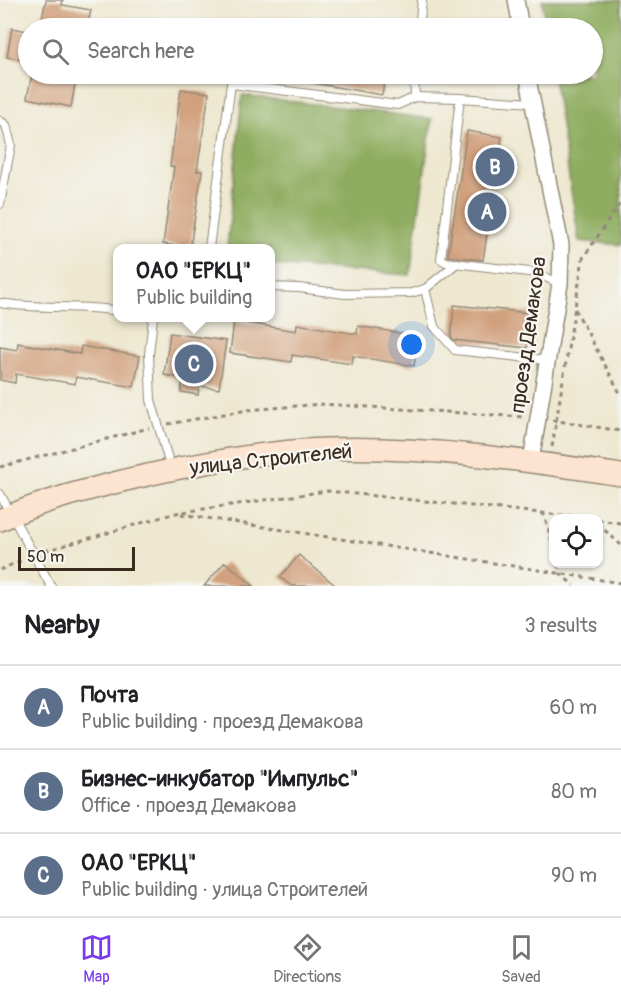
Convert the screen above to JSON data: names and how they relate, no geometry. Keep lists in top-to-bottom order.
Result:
{
  "streets": {
    "street": ["проезд Демакова", "улица Строителей"]
  },
  "crossings": [
    ["проезд Демакова", "улица Строителей"]
  ],
  "scale_bar": "50 m",
  "page": {
    "search": "Search here",
    "pins": ["B", "A", "C"],
    "popup": ["ОАО \"ЕРКЦ\"", "Public building"],
    "scale": "50 m",
    "heading": ["Nearby", "3 results"],
    "list": [
      {
        "mark": "A",
        "name": "Почта",
        "note": "Public building · проезд Демакова",
        "value": "60 m"
      },
      {
        "mark": "B",
        "name": "Бизнес-инкубатор \"Импульс\"",
        "note": "Office · проезд Демакова",
        "value": "80 m"
      },
      {
        "mark": "C",
        "name": "ОАО \"ЕРКЦ\"",
        "note": "Public building · улица Строителей",
        "value": "90 m"
      }
    ],
    "nav": ["Map", "Directions", "Saved"]
  }
}
